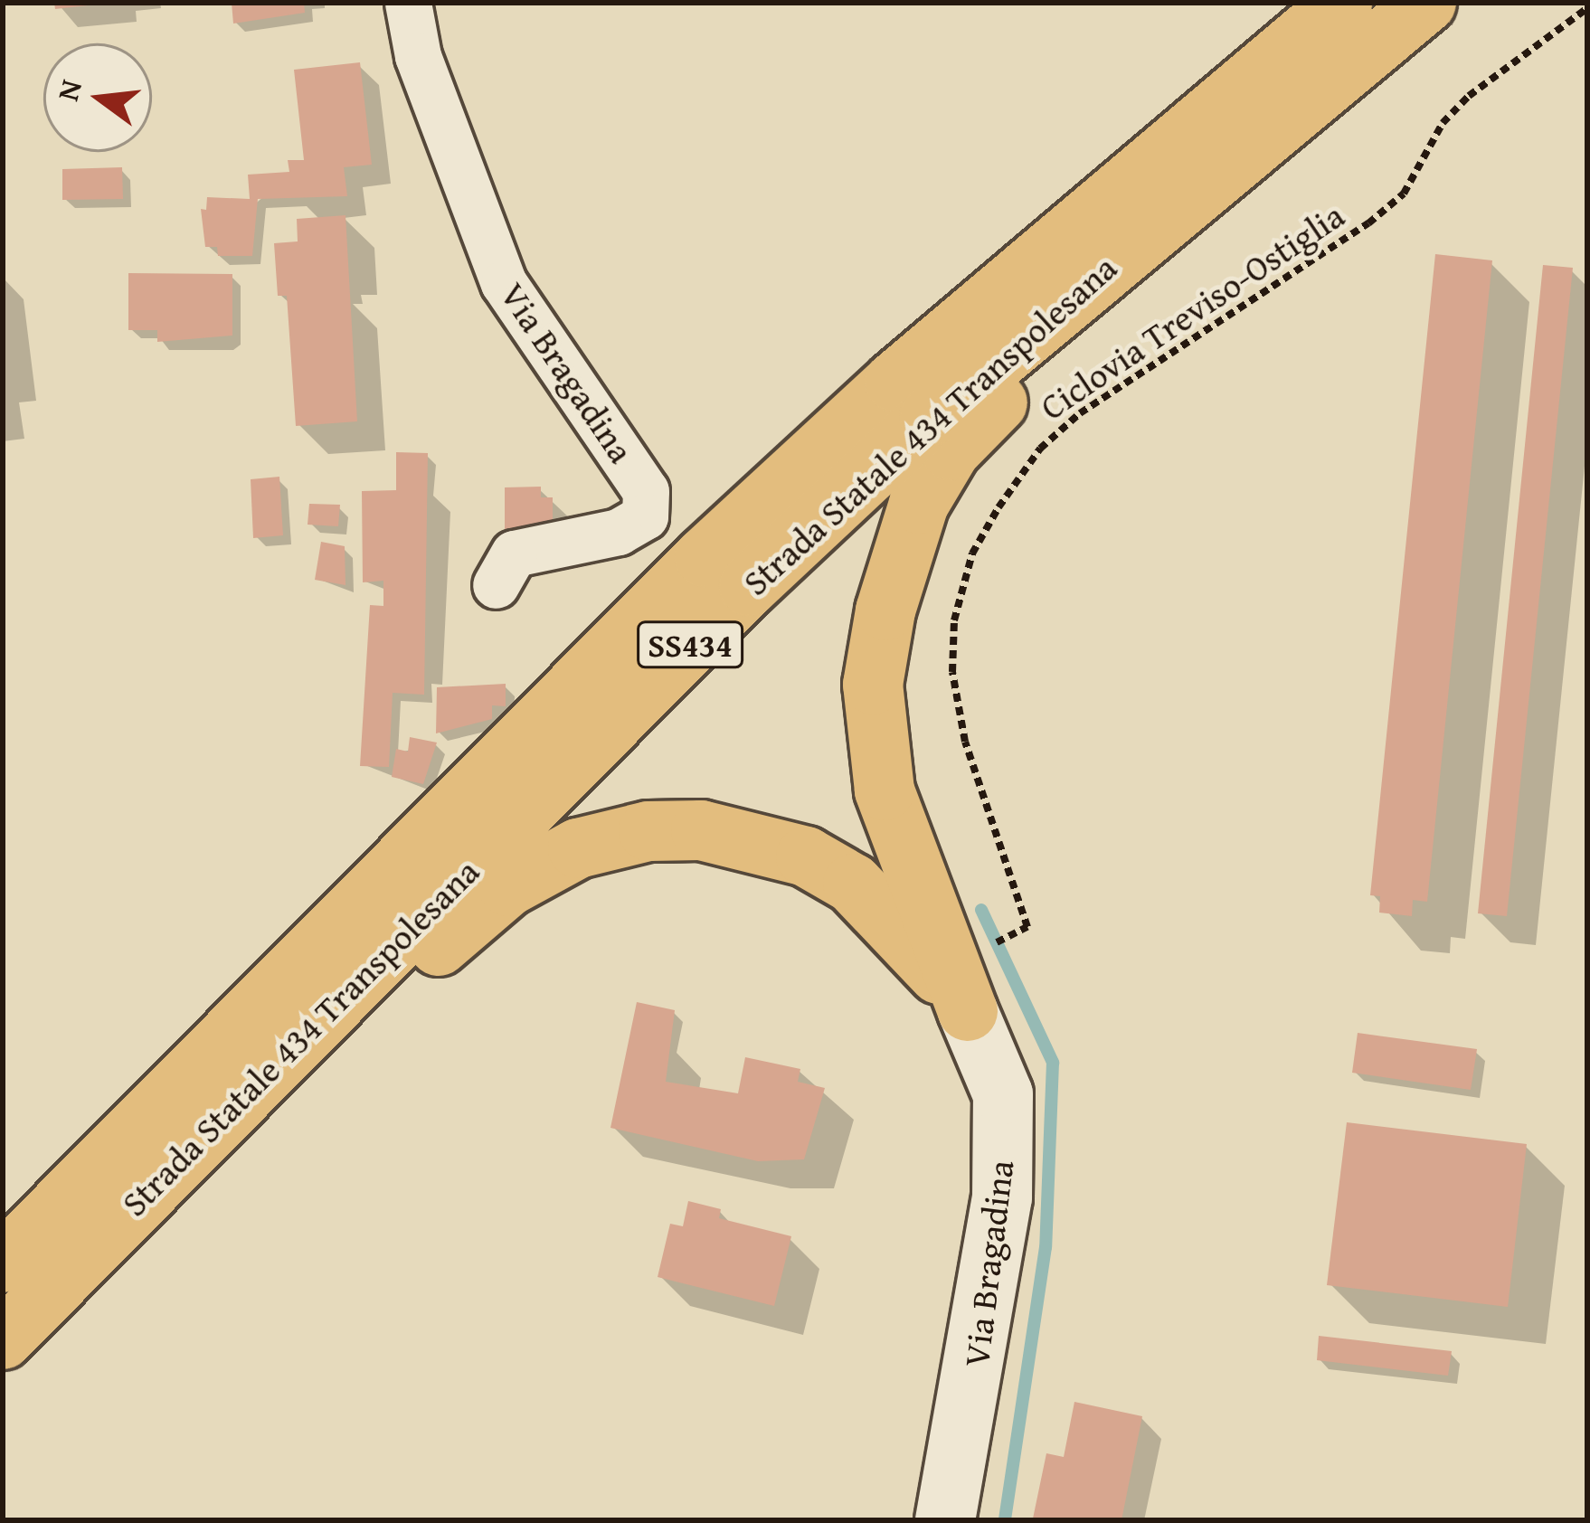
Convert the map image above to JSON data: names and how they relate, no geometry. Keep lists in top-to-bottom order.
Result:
{
  "streets": {
    "highway": ["Strada Statale 434 Transpolesana", "SS434"],
    "main road": ["Via Bragadina"],
    "path": ["Ciclovia Treviso-Ostiglia"]
  },
  "north": "left"
}
